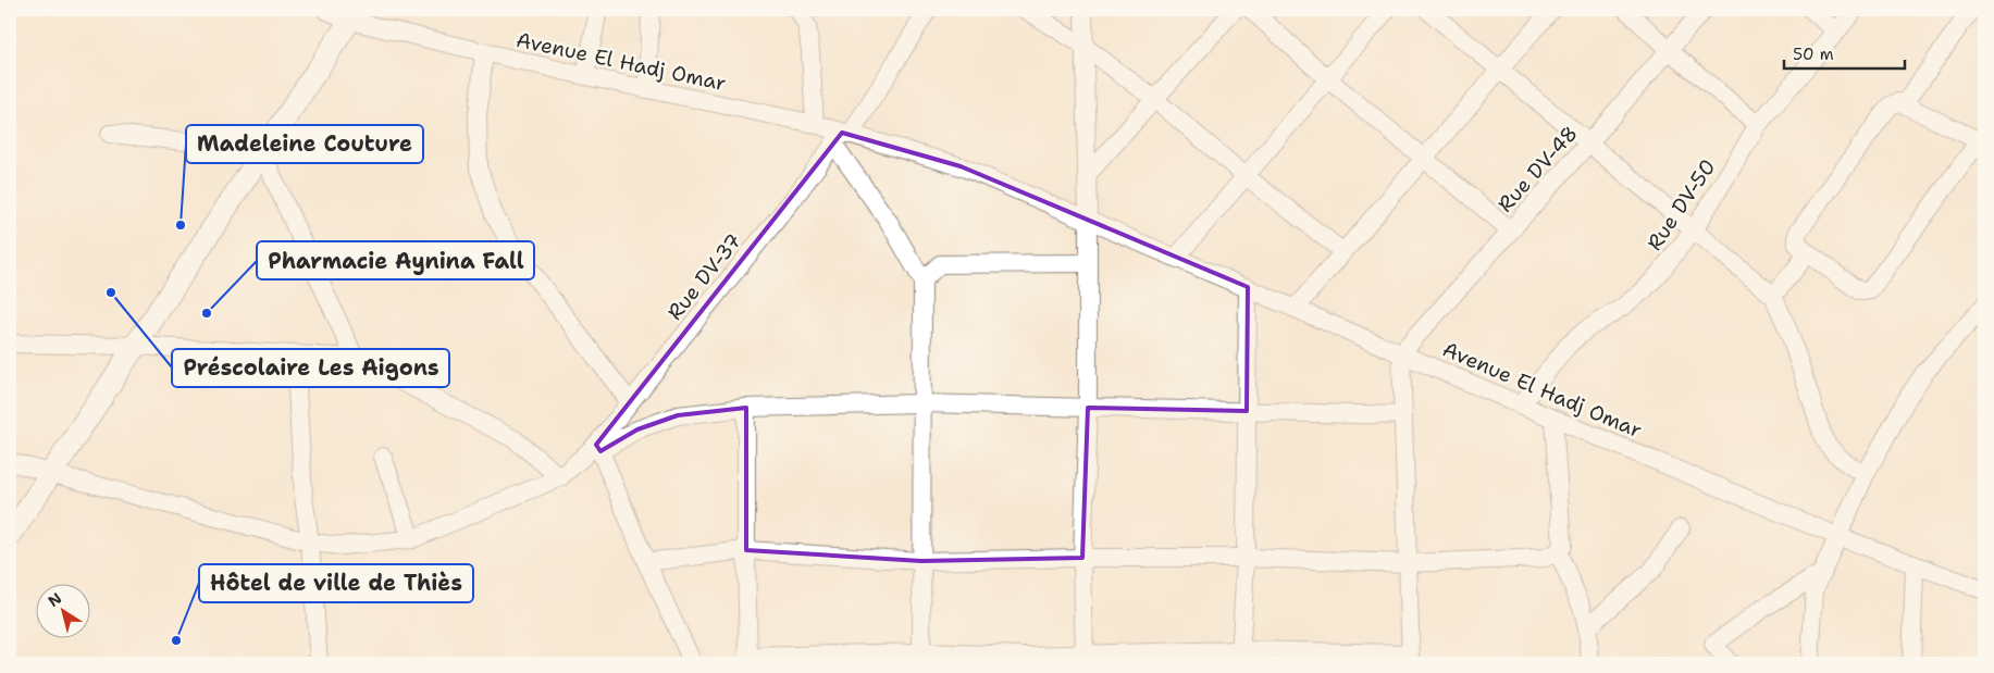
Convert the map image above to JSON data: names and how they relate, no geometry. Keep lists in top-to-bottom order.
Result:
{
  "streets": {
    "street": [
      "Avenue El Hadj Omar",
      "Rue DV-48",
      "Rue DV-50",
      "Rue DV-37"
    ]
  },
  "crossings": [
    ["Avenue El Hadj Omar", "Rue DV-48"],
    ["Avenue El Hadj Omar", "Rue DV-50"],
    ["Avenue El Hadj Omar", "Rue DV-37"]
  ],
  "places": [
    "Madeleine Couture",
    "Préscolaire Les Aigons",
    "Pharmacie Aynina Fall",
    "Hôtel de ville de Thiès"
  ],
  "scale_bar": "50 m",
  "north": "top left"
}
